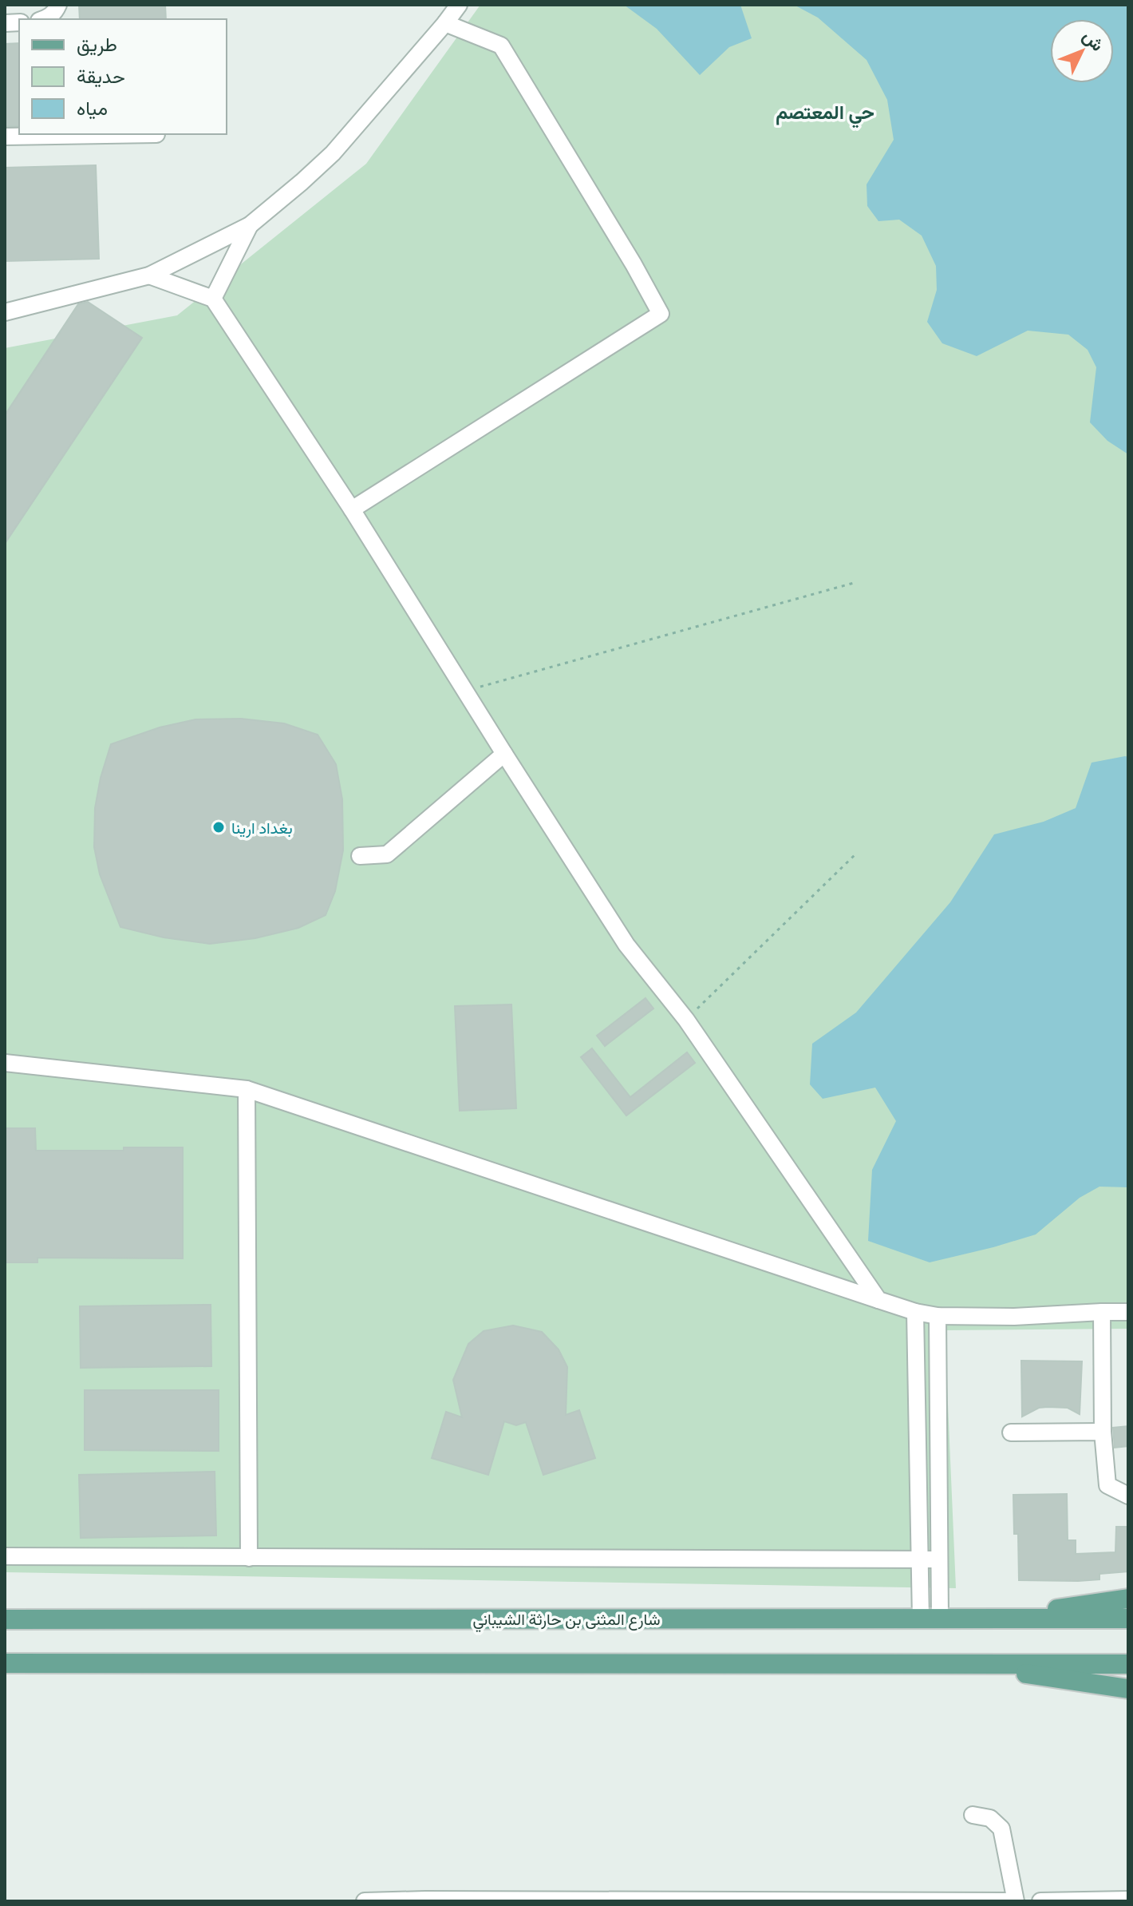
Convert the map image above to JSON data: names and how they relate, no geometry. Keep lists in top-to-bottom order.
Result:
{
  "streets": {
    "main road": ["شارع المثنى بن حارثة الشيباني"]
  },
  "districts": ["حي المعتصم"],
  "places": ["بغداد ارينا"],
  "legend": ["طريق", "حديقة", "مياه"],
  "north": "top right"
}
